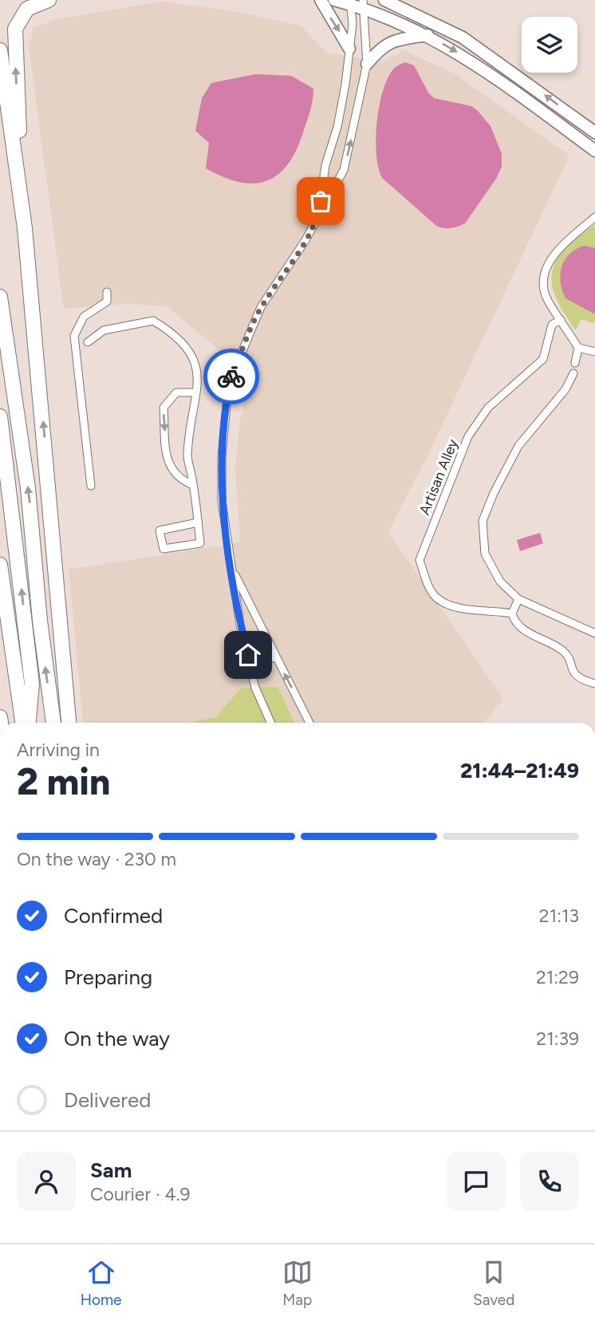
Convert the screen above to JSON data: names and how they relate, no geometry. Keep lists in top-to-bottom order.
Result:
{
  "streets": {
    "street": ["Artisan Alley"]
  },
  "page": {
    "heading": ["2 min", "Arriving in", "21:44–21:49"],
    "panel": ["Sam", "Courier · 4.9"],
    "bar": "On the way · 230 m",
    "list": [
      ["Confirmed", "21:13"],
      ["Preparing", "21:29"],
      ["On the way", "21:39"],
      "Delivered"
    ],
    "tabs": ["Home", "Map", "Saved"]
  }
}
